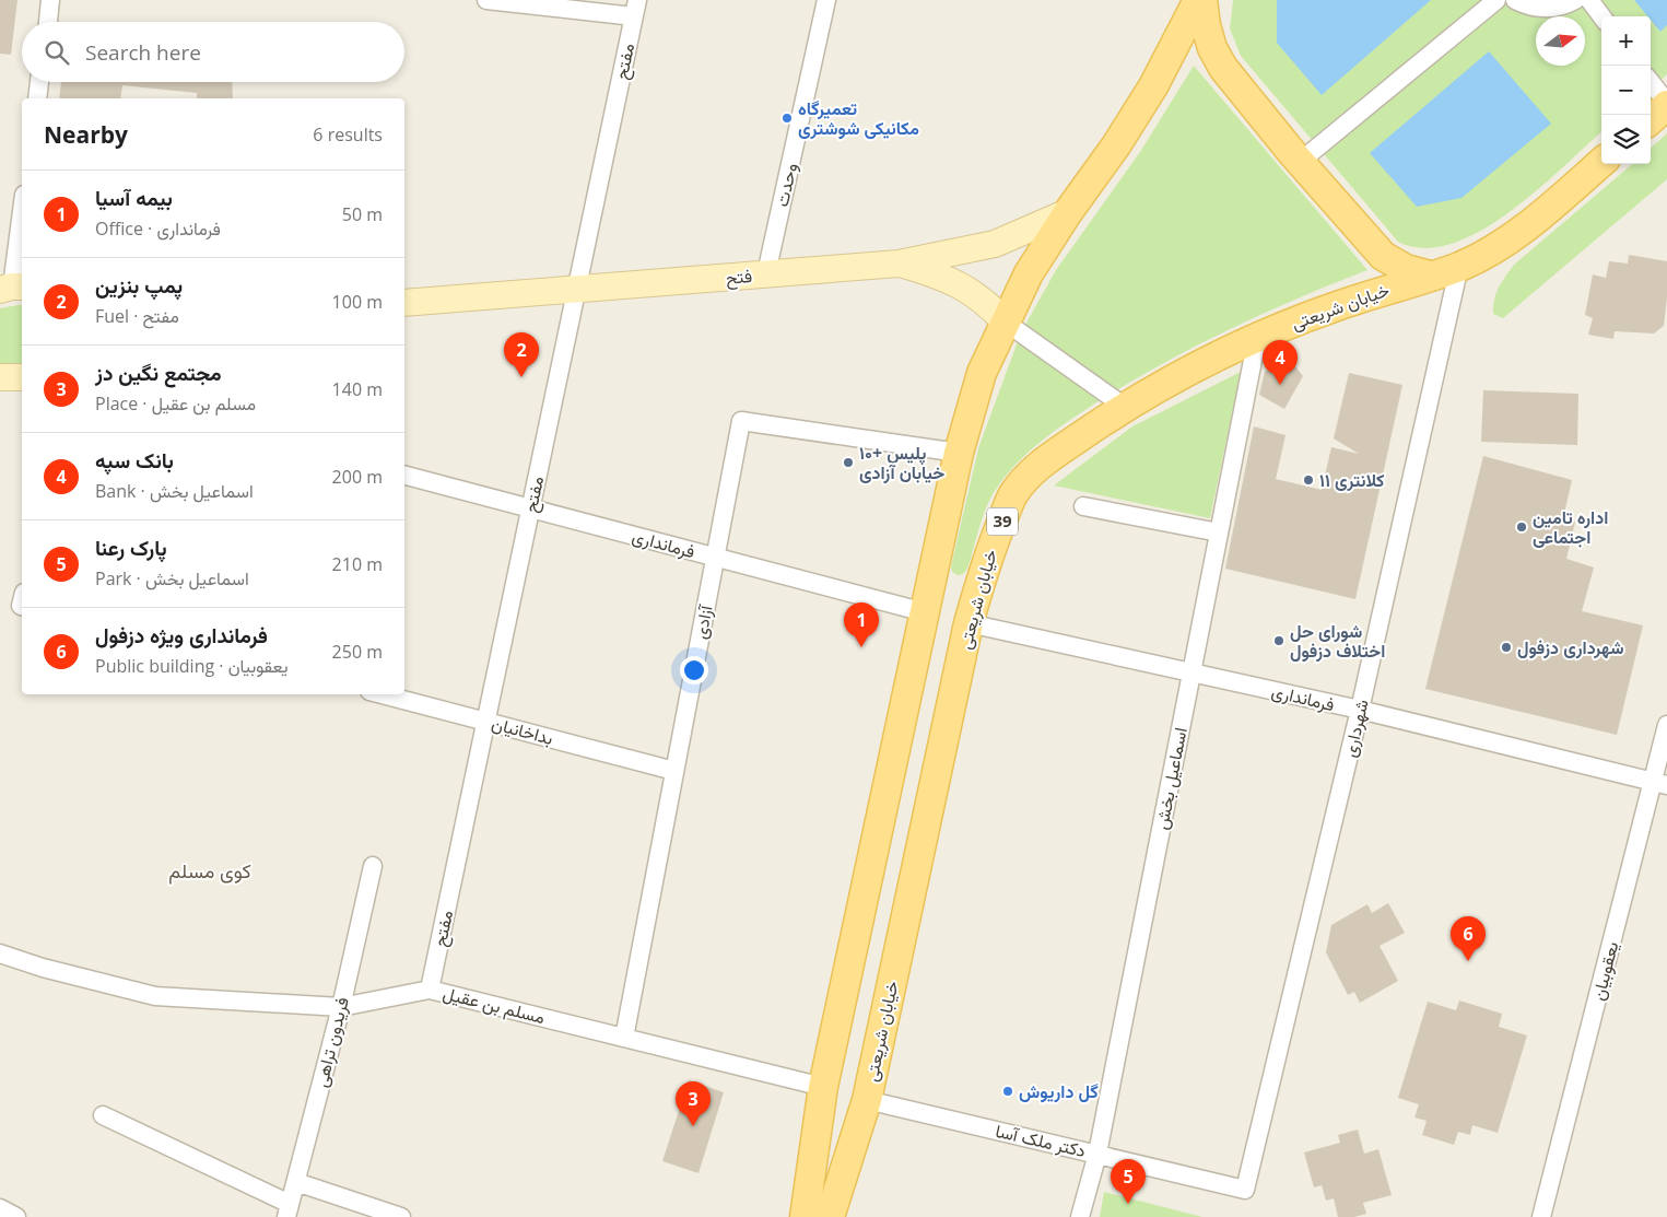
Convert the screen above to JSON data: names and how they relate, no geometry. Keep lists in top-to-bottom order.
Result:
{
  "streets": {
    "main road": ["فتح", "خیابان شریعتی", "39"],
    "street": [
      "مفتح",
      "وحدت",
      "فرمانداری",
      "آزادی",
      "شهرداری",
      "بداخانیان",
      "اسماعیل بخش",
      "یعقوبیان",
      "مسلم بن عقیل",
      "فریدون تراهی",
      "دکتر ملک آسا"
    ]
  },
  "crossings": [
    ["مفتح", "فتح"],
    ["مفتح", "فرمانداری"],
    ["مفتح", "بداخانیان"],
    ["مفتح", "مسلم بن عقیل"],
    ["وحدت", "فتح"],
    ["خیابان شریعتی", "فرمانداری"],
    ["خیابان شریعتی", "شهرداری"],
    ["خیابان شریعتی", "اسماعیل بخش"],
    ["خیابان شریعتی", "دکتر ملک آسا"],
    ["فرمانداری", "آزادی"],
    ["فرمانداری", "شهرداری"],
    ["فرمانداری", "اسماعیل بخش"],
    ["فرمانداری", "یعقوبیان"],
    ["آزادی", "بداخانیان"],
    ["آزادی", "مسلم بن عقیل"],
    ["شهرداری", "دکتر ملک آسا"],
    ["اسماعیل بخش", "دکتر ملک آسا"],
    ["مسلم بن عقیل", "فریدون تراهی"]
  ],
  "districts": ["کوی مسلم"],
  "places": [
    "تعمیرگاه مکانیکی شوشتری",
    "پلیس +۱۰ خیابان آزادی",
    "کلانتری ۱۱",
    "اداره تامین اجتماعی",
    "شورای حل اختلاف دزفول",
    "شهرداری دزفول",
    "گل داریوش"
  ],
  "north": "right",
  "page": {
    "map_buttons": ["+", "−"],
    "search": "Search here",
    "heading": ["Nearby", "6 results"],
    "list": [
      {
        "mark": "1",
        "name": "بیمه آسیا",
        "note": "Office · فرمانداری",
        "value": "50 m"
      },
      {
        "mark": "2",
        "name": "پمپ بنزین",
        "note": "Fuel · مفتح",
        "value": "100 m"
      },
      {
        "mark": "3",
        "name": "مجتمع نگین دز",
        "note": "Place · مسلم بن عقیل",
        "value": "140 m"
      },
      {
        "mark": "4",
        "name": "بانک سپه",
        "note": "Bank · اسماعیل بخش",
        "value": "200 m"
      },
      {
        "mark": "5",
        "name": "پارک رعنا",
        "note": "Park · اسماعیل بخش",
        "value": "210 m"
      },
      {
        "mark": "6",
        "name": "فرمانداری ویژه دزفول",
        "note": "Public building · یعقوبیان",
        "value": "250 m"
      }
    ],
    "pins": [
      "2",
      "4",
      "1",
      "6",
      "3",
      "5"
    ]
  }
}
